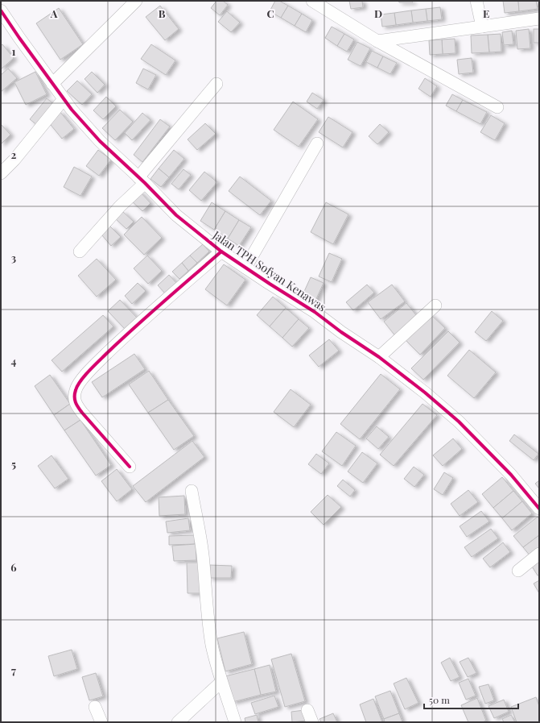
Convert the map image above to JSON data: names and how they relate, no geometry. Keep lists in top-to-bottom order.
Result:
{
  "streets": {
    "street": ["Jalan TPH Sofyan Kenawas"]
  },
  "scale_bar": "50 m",
  "grid": {
    "columns": [
      "A",
      "B",
      "C",
      "D",
      "E"
    ],
    "rows": [
      "1",
      "2",
      "3",
      "4",
      "5",
      "6",
      "7"
    ]
  }
}
